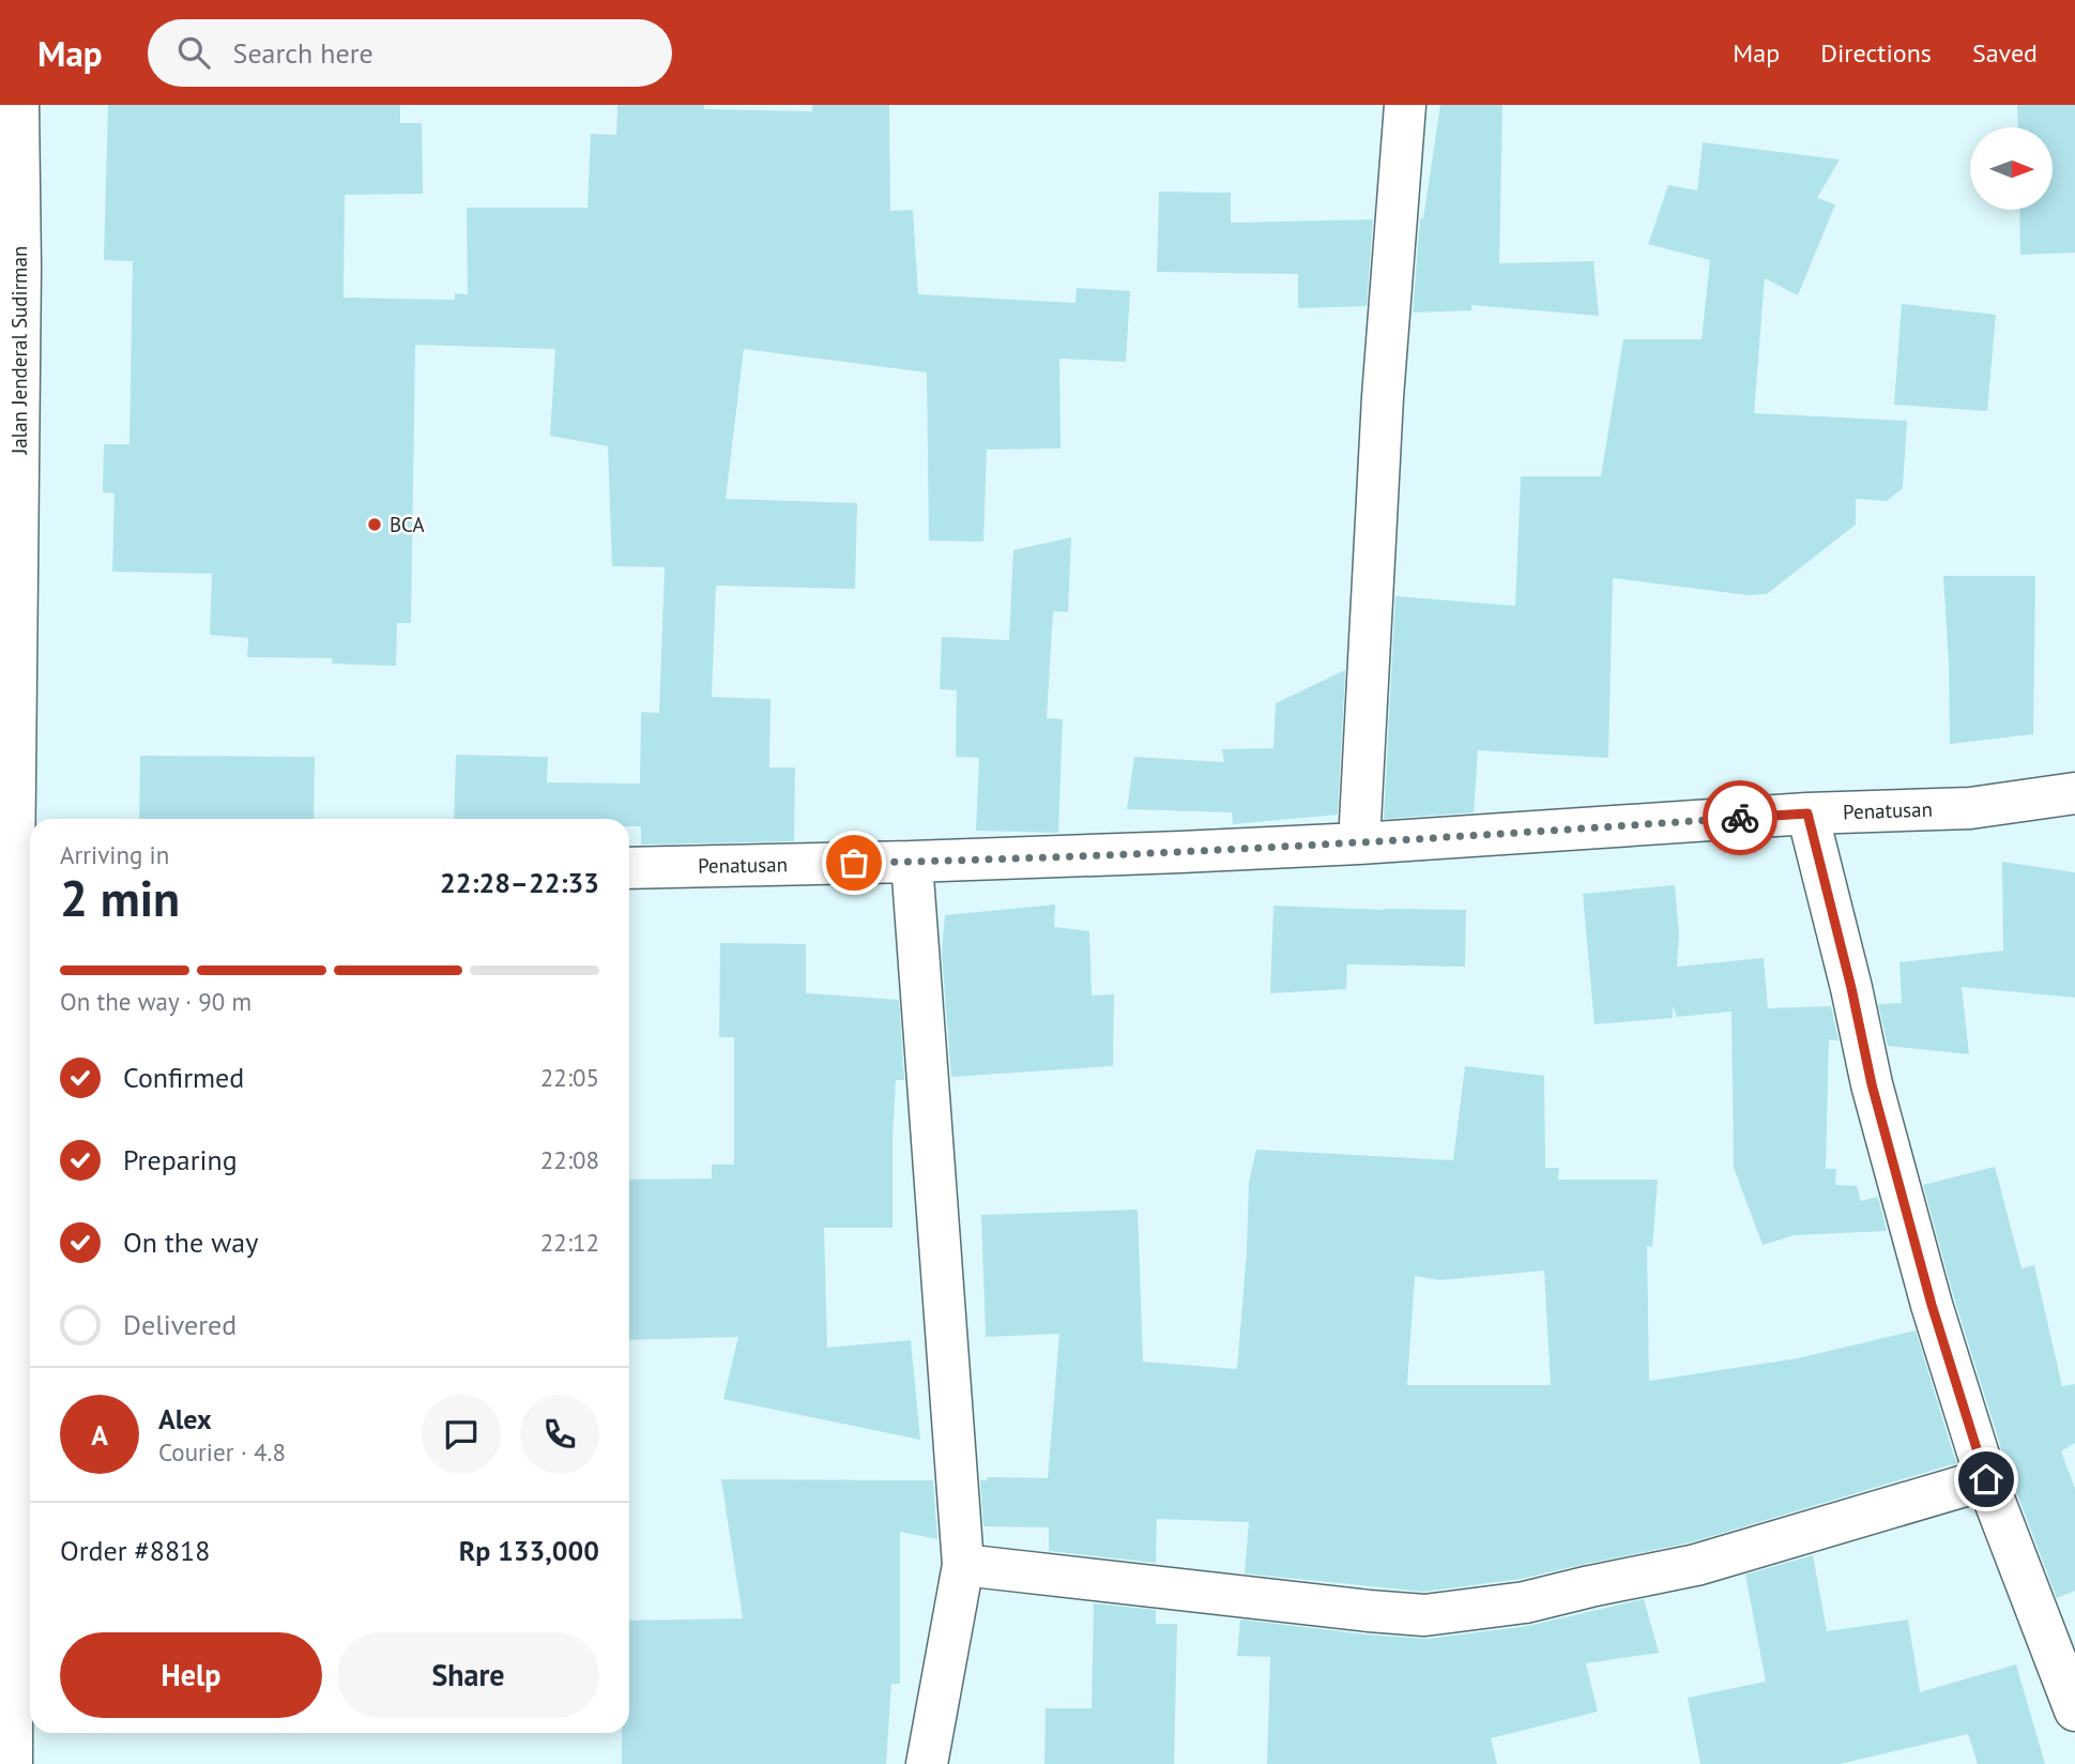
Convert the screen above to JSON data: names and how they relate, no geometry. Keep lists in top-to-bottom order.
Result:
{
  "streets": {
    "street": ["Jalan Jenderal Sudirman", "Penatusan"]
  },
  "places": ["BCA"],
  "north": "right",
  "page": {
    "header": "Map",
    "search": "Search here",
    "nav": ["Map", "Directions", "Saved"],
    "heading": ["2 min", "Arriving in", "22:28–22:33"],
    "panel": [
      "Alex",
      "Courier · 4.8",
      "Order #8818",
      "Rp 133,000"
    ],
    "bar": "On the way · 90 m",
    "list": [
      ["Confirmed", "22:05"],
      ["Preparing", "22:08"],
      ["On the way", "22:12"],
      "Delivered"
    ],
    "round": "A",
    "buttons": ["Help", "Share"]
  }
}
